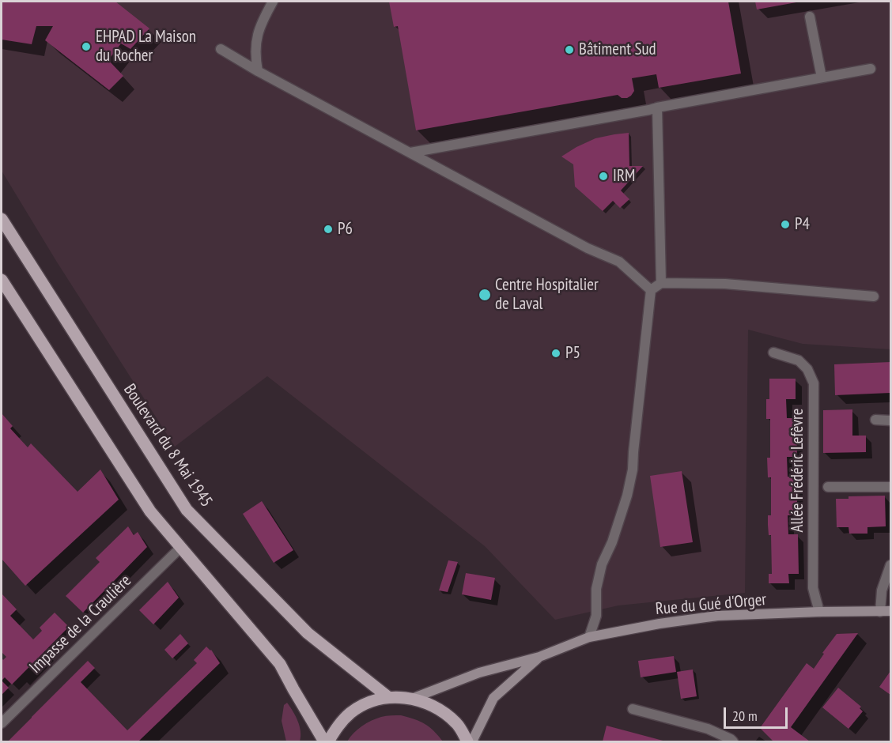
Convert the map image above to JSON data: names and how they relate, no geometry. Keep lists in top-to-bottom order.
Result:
{
  "streets": {
    "main road": ["Boulevard du 8 Mai 1945", "Rue du Gué d'Orger"],
    "street": ["Allée Frédéric Lefèvre", "Impasse de la Craulière"]
  },
  "crossings": [
    ["Allée Frédéric Lefèvre", "Rue du Gué d'Orger"]
  ],
  "places": [
    "EHPAD La Maison du Rocher",
    "Bâtiment Sud",
    "IRM",
    "P4",
    "P6",
    "Centre Hospitalier de Laval",
    "P5"
  ],
  "scale_bar": "20 m"
}
